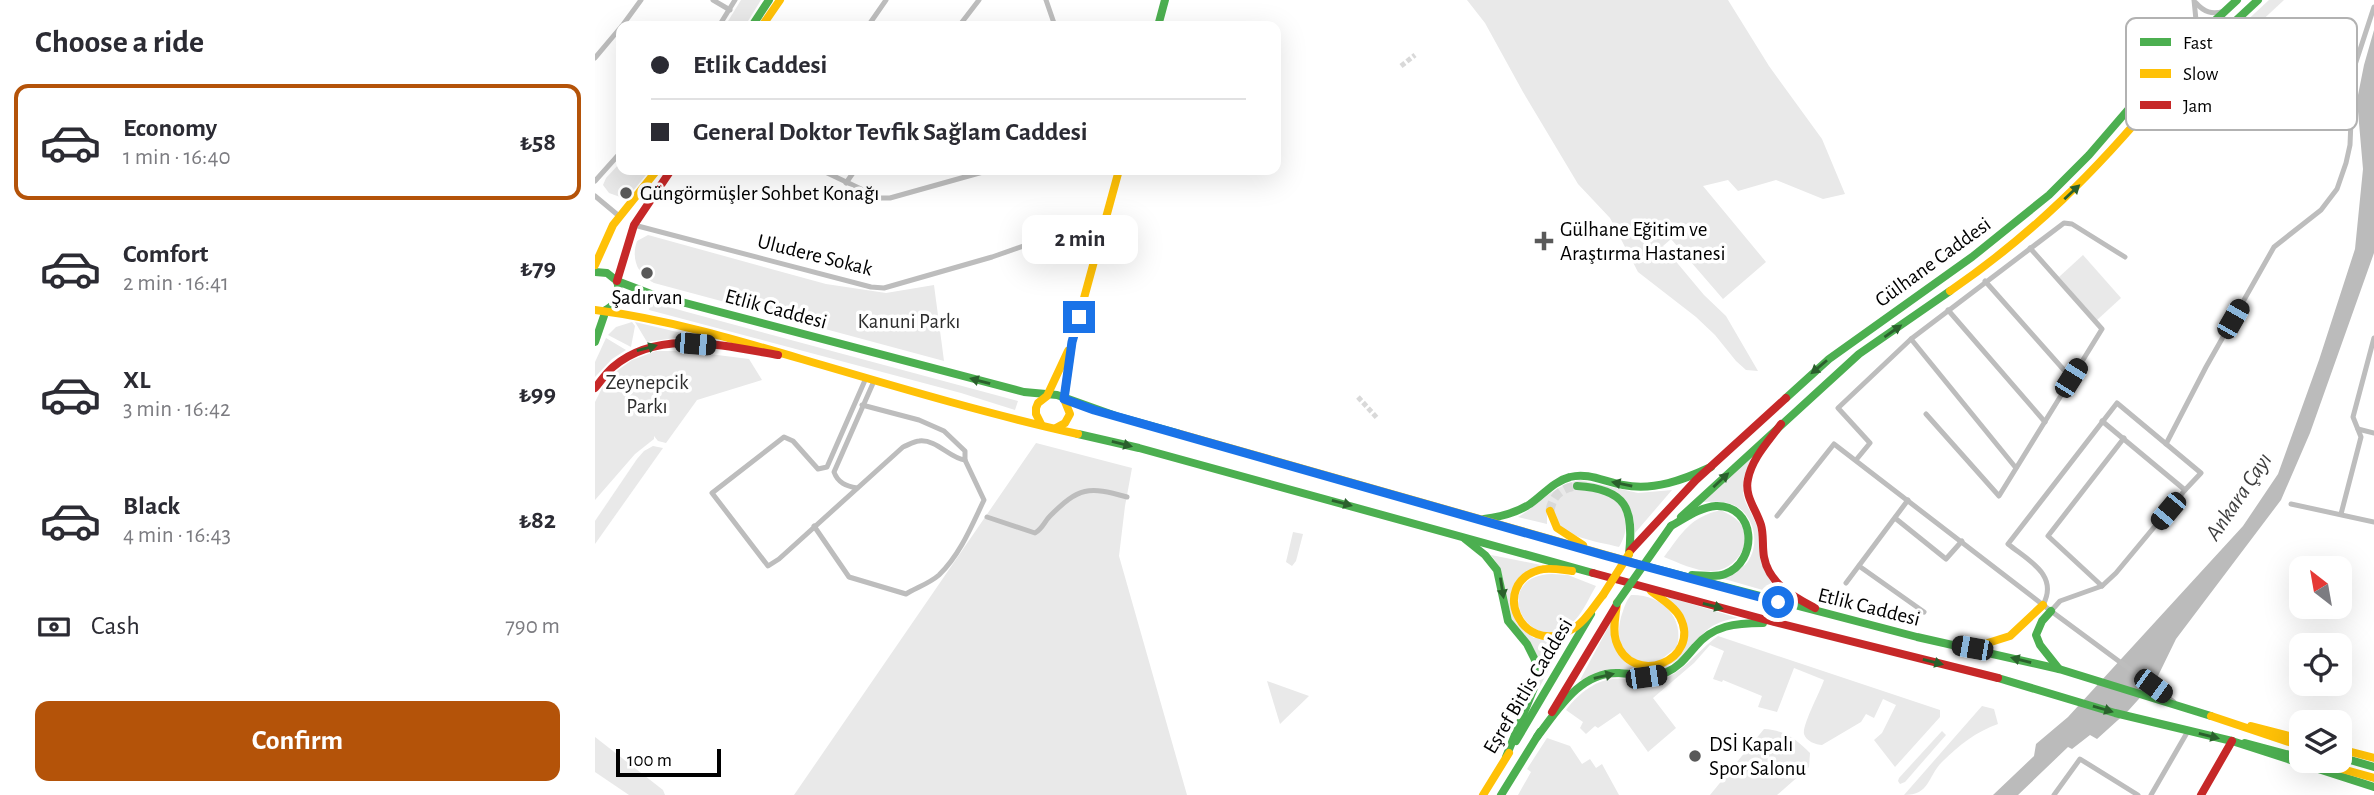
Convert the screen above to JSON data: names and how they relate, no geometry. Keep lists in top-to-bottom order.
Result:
{
  "streets": {
    "main road": ["Gülhane Caddesi", "Etlik Caddesi", "Eşref Bitlis Caddesi"],
    "street": ["Uludere Sokak"]
  },
  "crossings": [
    ["Gülhane Caddesi", "Eşref Bitlis Caddesi"]
  ],
  "water": ["Ankara Çayı"],
  "parks": ["Kanuni Parkı", "Zeynepcik Parkı"],
  "places": {
    "other": ["Güngörmüşler Sohbet Konağı", "Şadırvan", "DSİ Kapalı Spor Salonu"],
    "health": ["Gülhane Eğitim ve Araştırma Hastanesi"]
  },
  "legend": ["Fast", "Slow", "Jam"],
  "scale_bar": "100 m",
  "north": "top left",
  "page": {
    "heading": "Choose a ride",
    "banner": ["Etlik Caddesi", "General Doktor Tevfik Sağlam Caddesi"],
    "list": [
      {
        "name": "Economy",
        "note": "1 min · 16:40",
        "value": "₺58"
      },
      {
        "name": "Comfort",
        "note": "2 min · 16:41",
        "value": "₺79"
      },
      {
        "name": "XL",
        "note": "3 min · 16:42",
        "value": "₺99"
      },
      {
        "name": "Black",
        "note": "4 min · 16:43",
        "value": "₺82"
      }
    ],
    "bubble": "2 min",
    "pay": ["Cash", "790 m"],
    "buttons": "Confirm",
    "scale": "100 m"
  }
}
